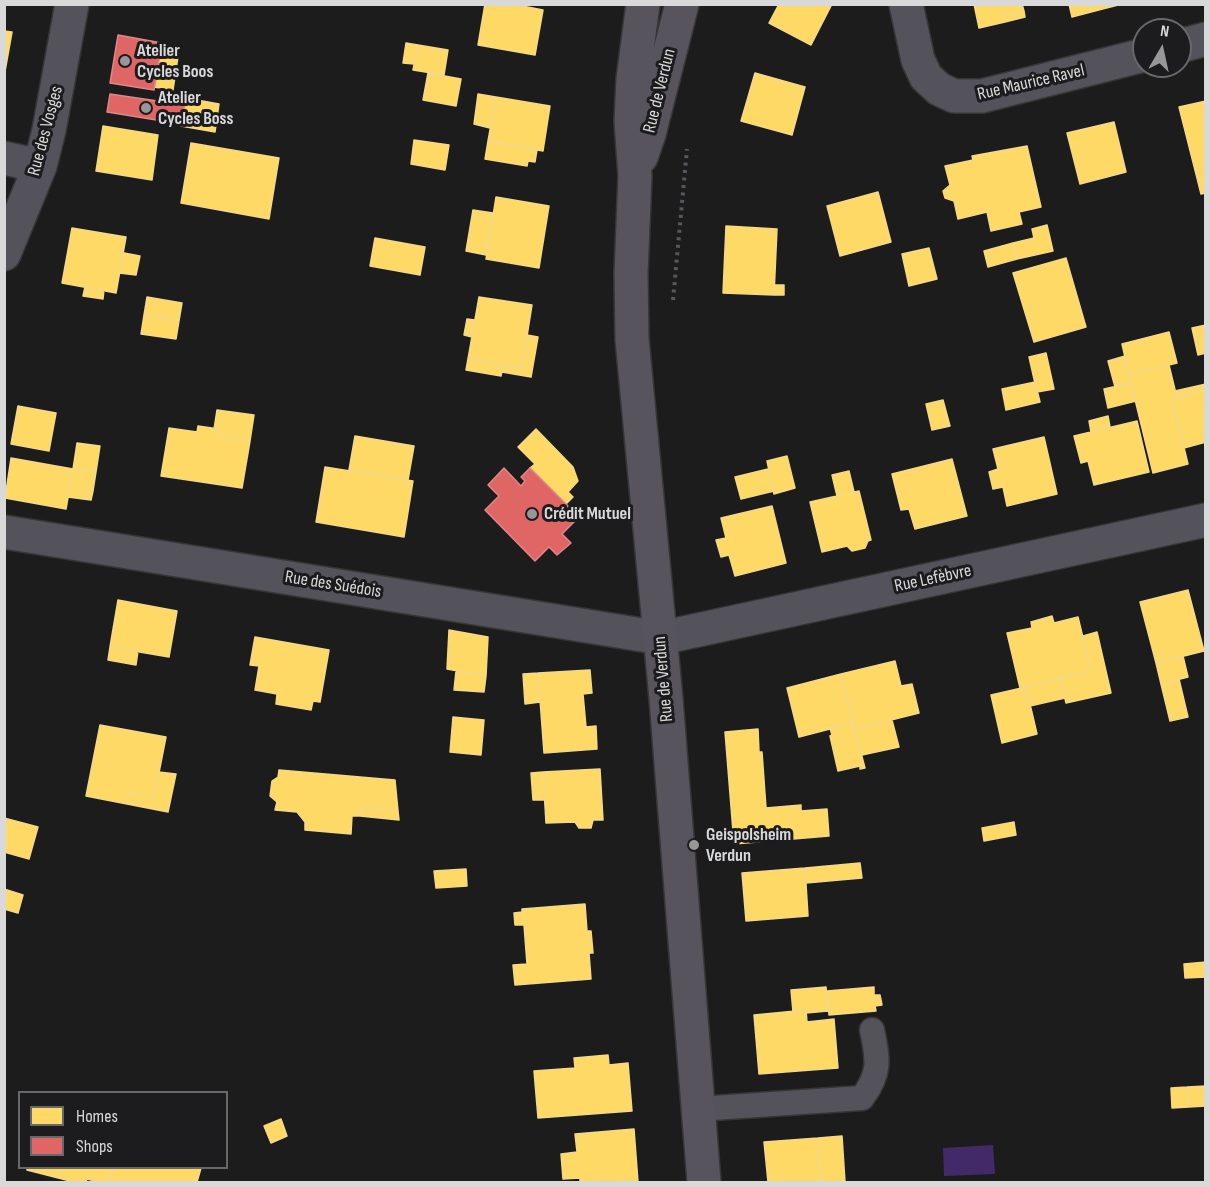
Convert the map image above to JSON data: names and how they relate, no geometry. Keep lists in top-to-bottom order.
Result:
{
  "streets": {
    "main road": ["Rue de Verdun"],
    "street": [
      "Rue Maurice Ravel",
      "Rue des Vosges",
      "Rue Lefèbvre",
      "Rue des Suédois"
    ]
  },
  "crossings": [
    ["Rue de Verdun", "Rue Lefèbvre"],
    ["Rue de Verdun", "Rue des Suédois"],
    ["Rue Lefèbvre", "Rue des Suédois"]
  ],
  "places": [
    "Atelier Cycles Boos",
    "Atelier Cycles Boss",
    "Crédit Mutuel",
    "Geispolsheim Verdun"
  ],
  "legend": ["Homes", "Shops"],
  "north": "top"
}
